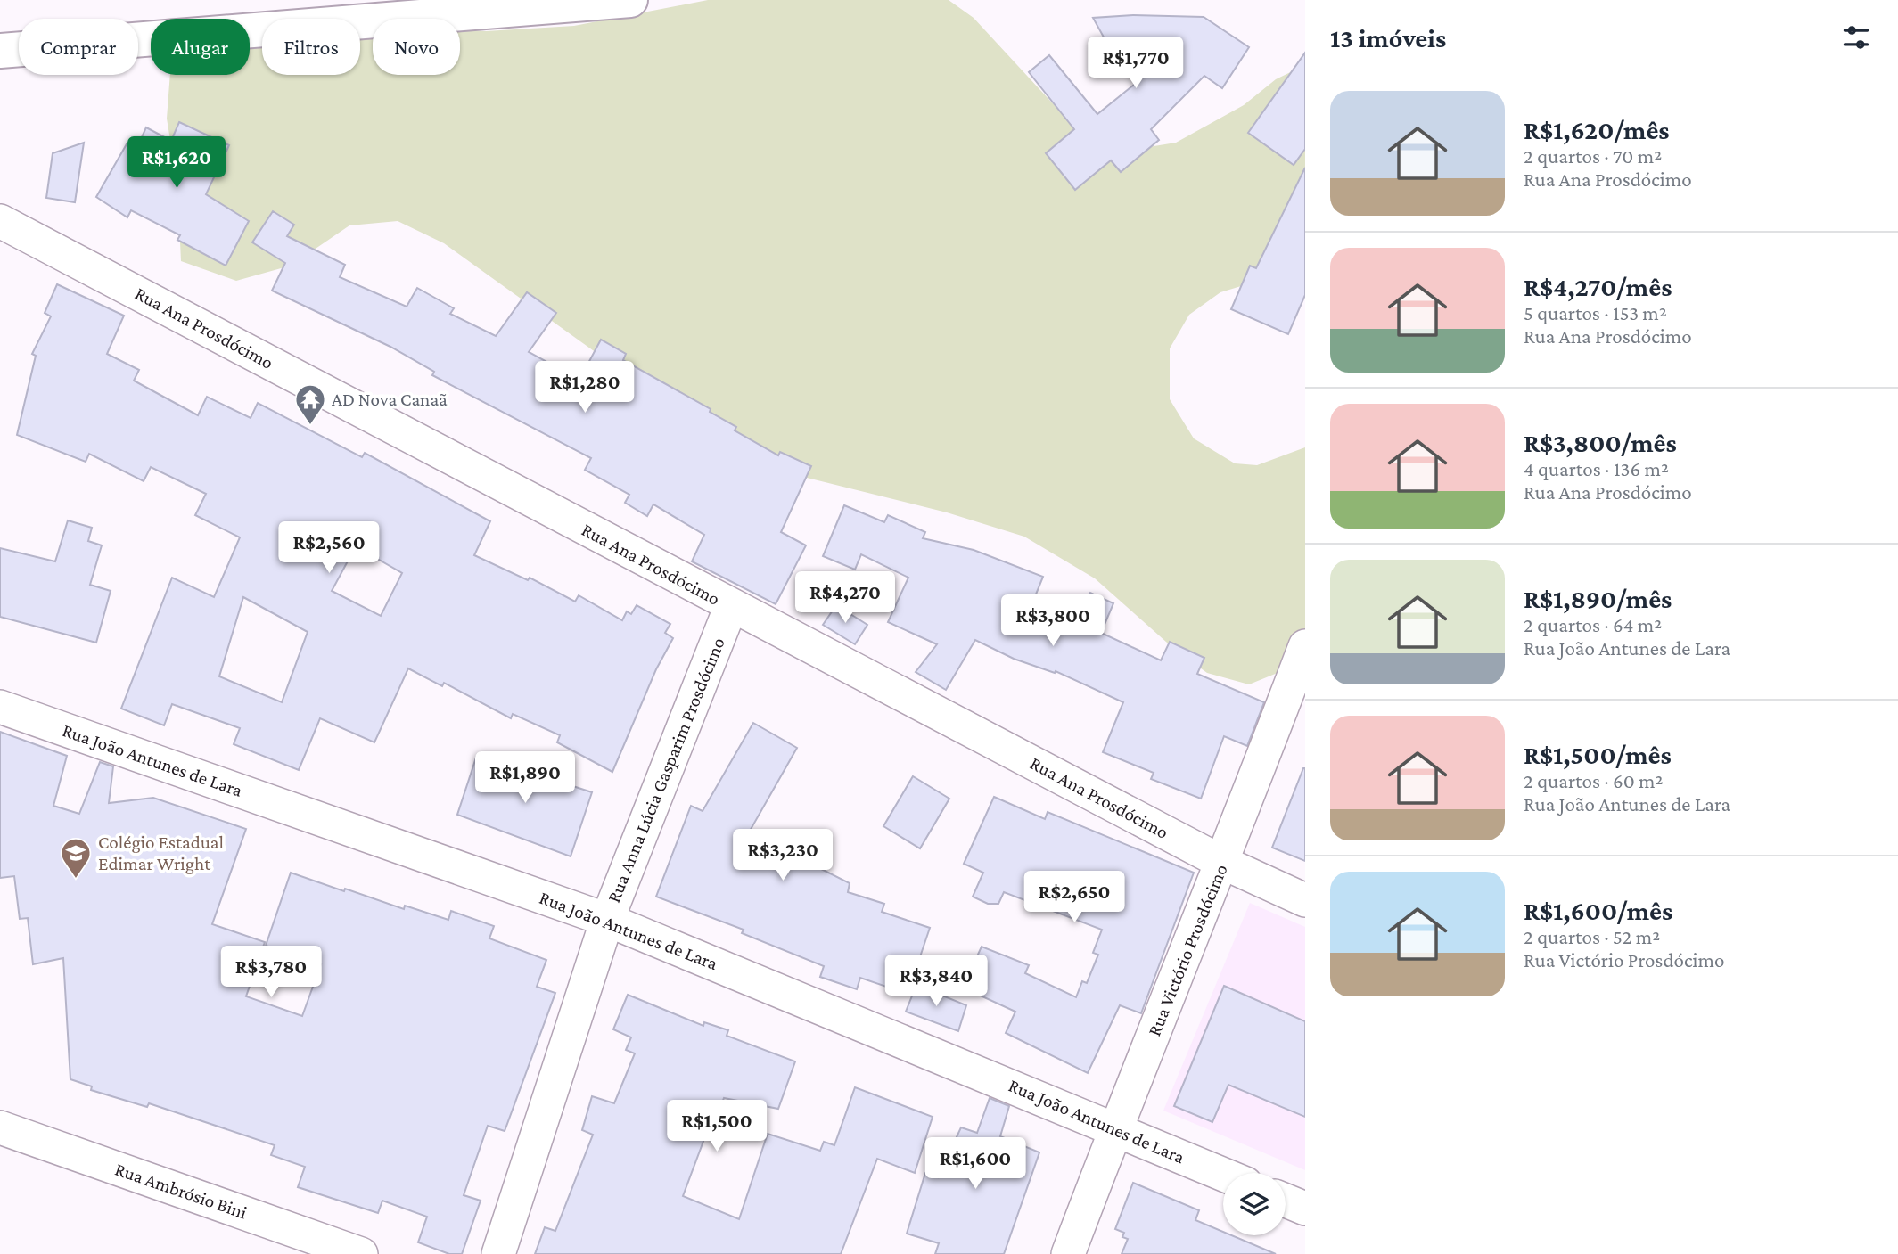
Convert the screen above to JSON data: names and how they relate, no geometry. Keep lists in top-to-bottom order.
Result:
{
  "streets": {
    "street": [
      "Rua Ana Prosdócimo",
      "Rua João Antunes de Lara",
      "Rua Anna Lúcia Gasparim Prosdócimo",
      "Rua Victório Prosdócimo",
      "Rua Ambrósio Bini"
    ]
  },
  "crossings": [
    ["Rua Ana Prosdócimo", "Rua Anna Lúcia Gasparim Prosdócimo"],
    ["Rua Ana Prosdócimo", "Rua Victório Prosdócimo"],
    ["Rua João Antunes de Lara", "Rua Anna Lúcia Gasparim Prosdócimo"],
    ["Rua João Antunes de Lara", "Rua Victório Prosdócimo"]
  ],
  "places": {
    "temple": ["AD Nova Canaã"],
    "school or university": ["Colégio Estadual Edimar Wright"]
  },
  "page": {
    "heading": "13 imóveis",
    "chip": [
      "Comprar",
      "Alugar",
      "Filtros",
      "Novo"
    ],
    "price": [
      "R$1,770",
      "R$1,620",
      "R$1,280",
      "R$2,560",
      "R$4,270",
      "R$3,800",
      "R$1,890",
      "R$3,230",
      "R$2,650",
      "R$3,780",
      "R$3,840",
      "R$1,500",
      "R$1,600"
    ],
    "list": [
      {
        "name": "R$1,620/mês",
        "note": "2 quartos · 70 m² · Rua Ana Prosdócimo"
      },
      {
        "name": "R$4,270/mês",
        "note": "5 quartos · 153 m² · Rua Ana Prosdócimo"
      },
      {
        "name": "R$3,800/mês",
        "note": "4 quartos · 136 m² · Rua Ana Prosdócimo"
      },
      {
        "name": "R$1,890/mês",
        "note": "2 quartos · 64 m² · Rua João Antunes de Lara"
      },
      {
        "name": "R$1,500/mês",
        "note": "2 quartos · 60 m² · Rua João Antunes de Lara"
      },
      {
        "name": "R$1,600/mês",
        "note": "2 quartos · 52 m² · Rua Victório Prosdócimo"
      }
    ]
  }
}
